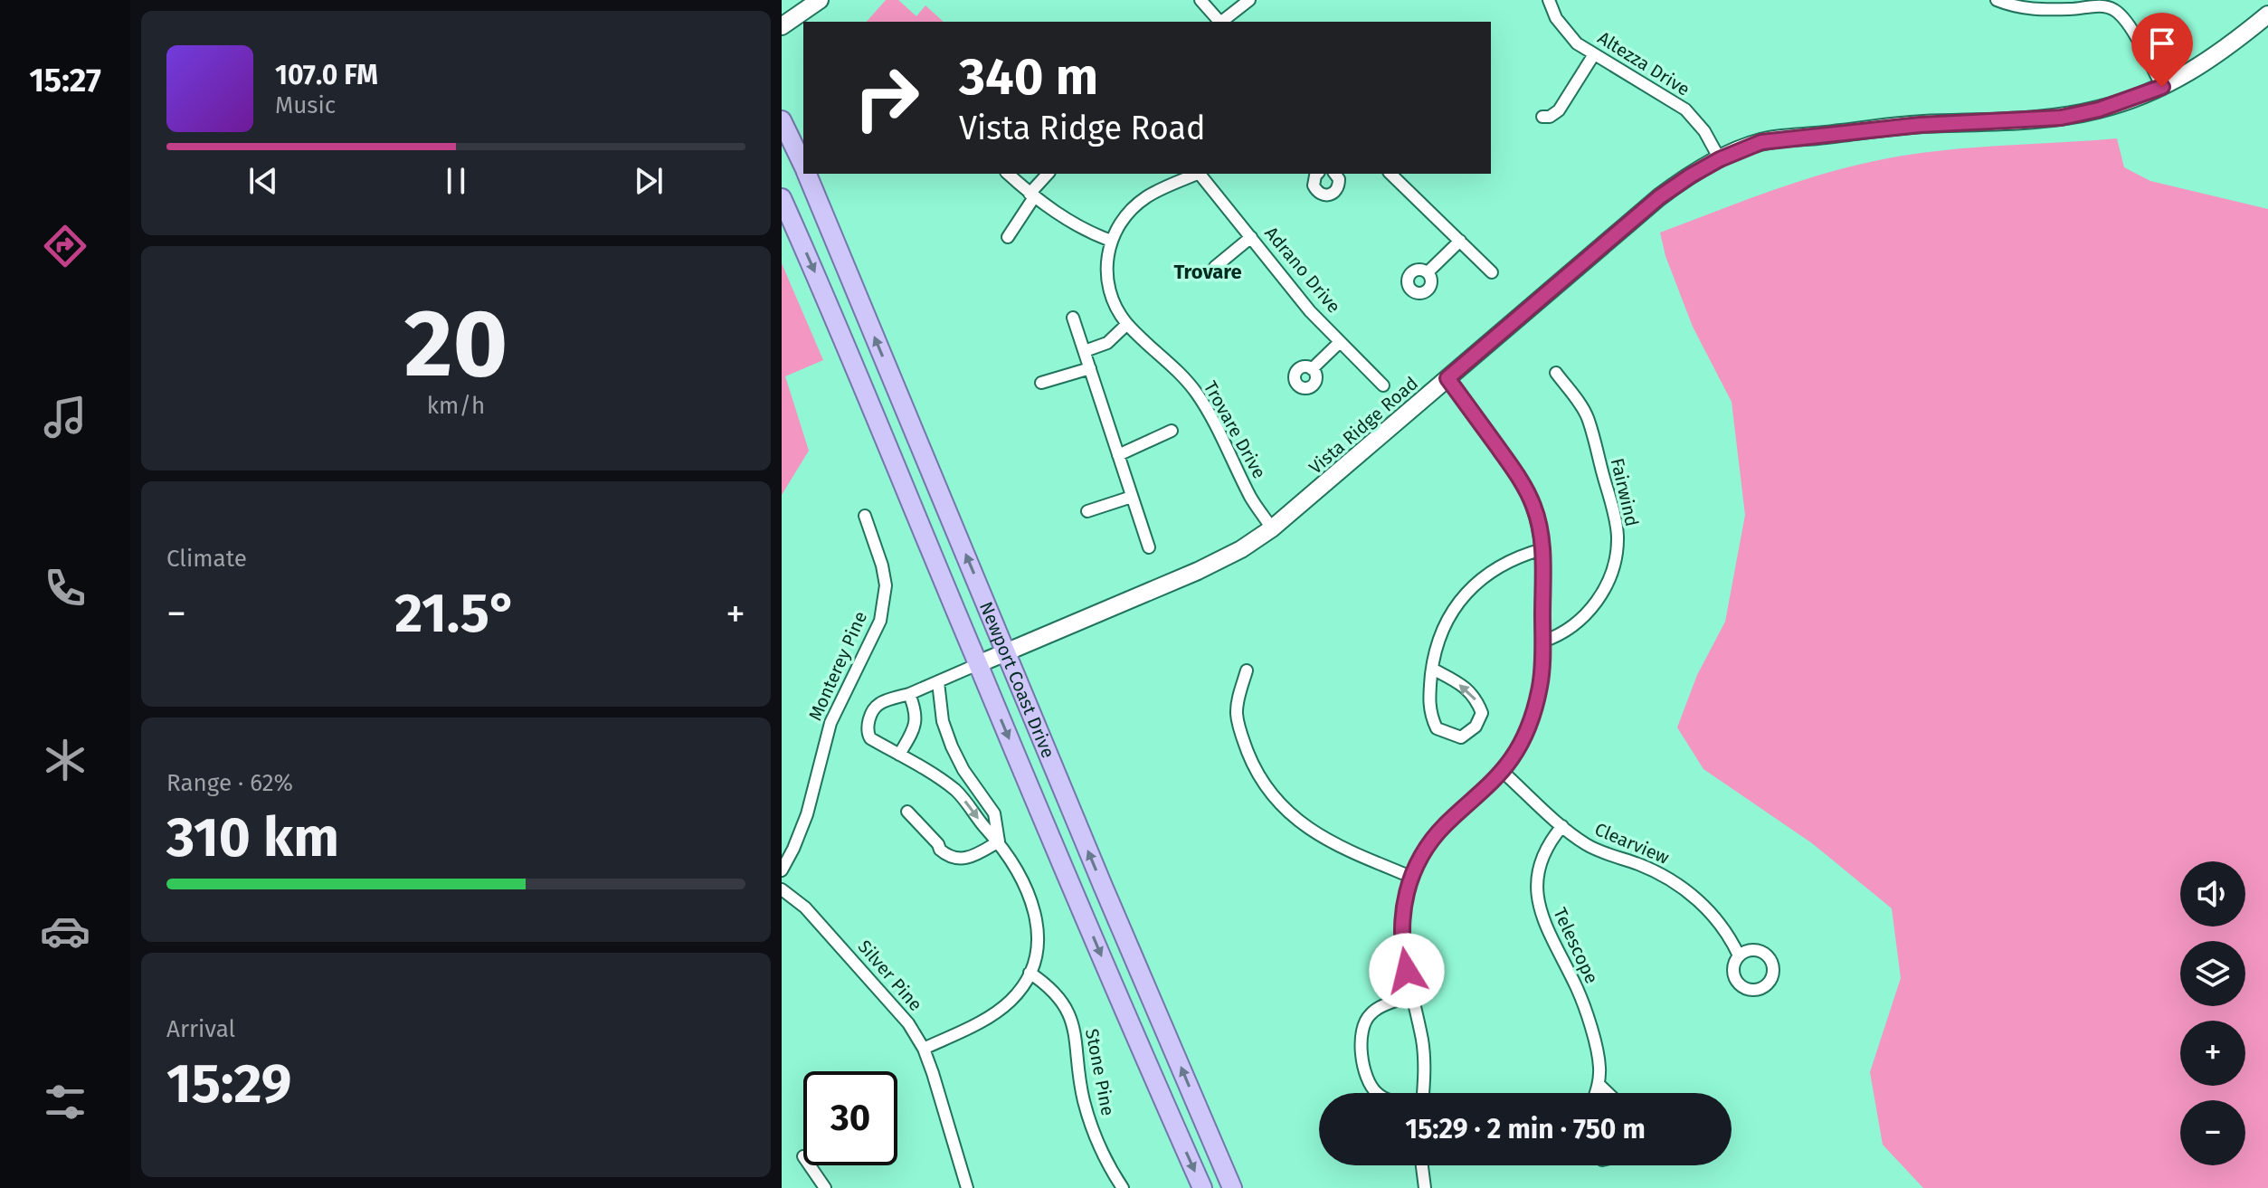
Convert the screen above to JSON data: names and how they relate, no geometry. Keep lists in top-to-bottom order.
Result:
{
  "streets": {
    "main road": ["Newport Coast Drive"],
    "street": [
      "Altezza Drive",
      "Adrano Drive",
      "Vista Ridge Road",
      "Trovare Drive",
      "Fairwind",
      "Monterey Pine",
      "Clearview",
      "Telescope",
      "Silver Pine",
      "Stone Pine"
    ]
  },
  "crossings": [
    ["Altezza Drive", "Vista Ridge Road"],
    ["Vista Ridge Road", "Trovare Drive"],
    ["Vista Ridge Road", "Newport Coast Drive"],
    ["Clearview", "Telescope"]
  ],
  "districts": ["Trovare"],
  "page": {
    "tabs": "15:27",
    "turn": ["340 m", "Vista Ridge Road"],
    "song": ["107.0 FM", "Music"],
    "tile": [
      ["20", "km/h"],
      "Climate",
      ["Range · 62%", "310 km"],
      ["Arrival", "15:29"]
    ],
    "heat": ["−", "21.5°", "+"],
    "map_buttons": ["+", "−"],
    "limit": "30",
    "trip": "15:29 · 2 min · 750 m"
  }
}
